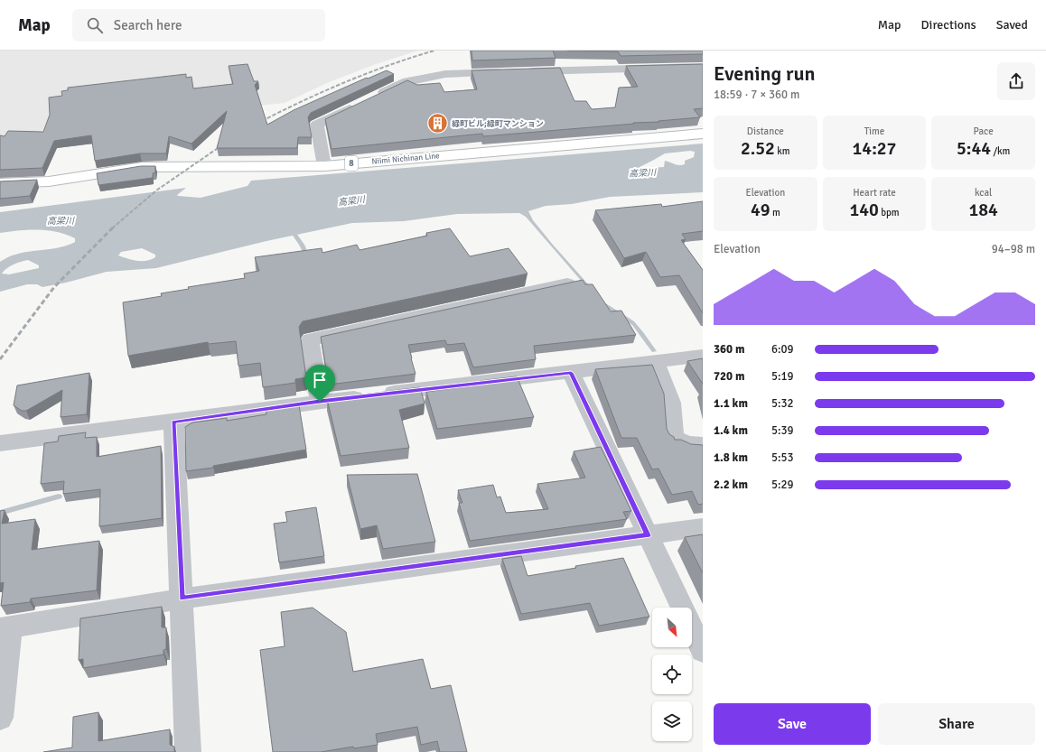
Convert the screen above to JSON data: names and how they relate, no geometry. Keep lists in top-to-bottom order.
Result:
{
  "streets": {
    "main road": ["Niimi Nichinan Line", "8"]
  },
  "water": ["高梁川"],
  "places": {
    "building": ["緑町ビル;緑町マンション"]
  },
  "north": "bottom right",
  "page": {
    "header": "Map",
    "search": "Search here",
    "nav": ["Map", "Directions", "Saved"],
    "heading": ["Evening run", "18:59 · 7 × 360 m"],
    "stats": [
      ["Distance", "2.52 km"],
      ["Time", "14:27"],
      ["Pace", "5:44 /km"],
      ["Elevation", "49 m"],
      ["Heart rate", "140 bpm"],
      ["kcal", "184"]
    ],
    "chart": ["Elevation", "94–98 m"],
    "list": [
      {
        "name": "360 m",
        "note": "6:09"
      },
      {
        "name": "720 m",
        "note": "5:19"
      },
      {
        "name": "1.1 km",
        "note": "5:32"
      },
      {
        "name": "1.4 km",
        "note": "5:39"
      },
      {
        "name": "1.8 km",
        "note": "5:53"
      },
      {
        "name": "2.2 km",
        "note": "5:29"
      }
    ],
    "buttons": ["Save", "Share"]
  }
}
